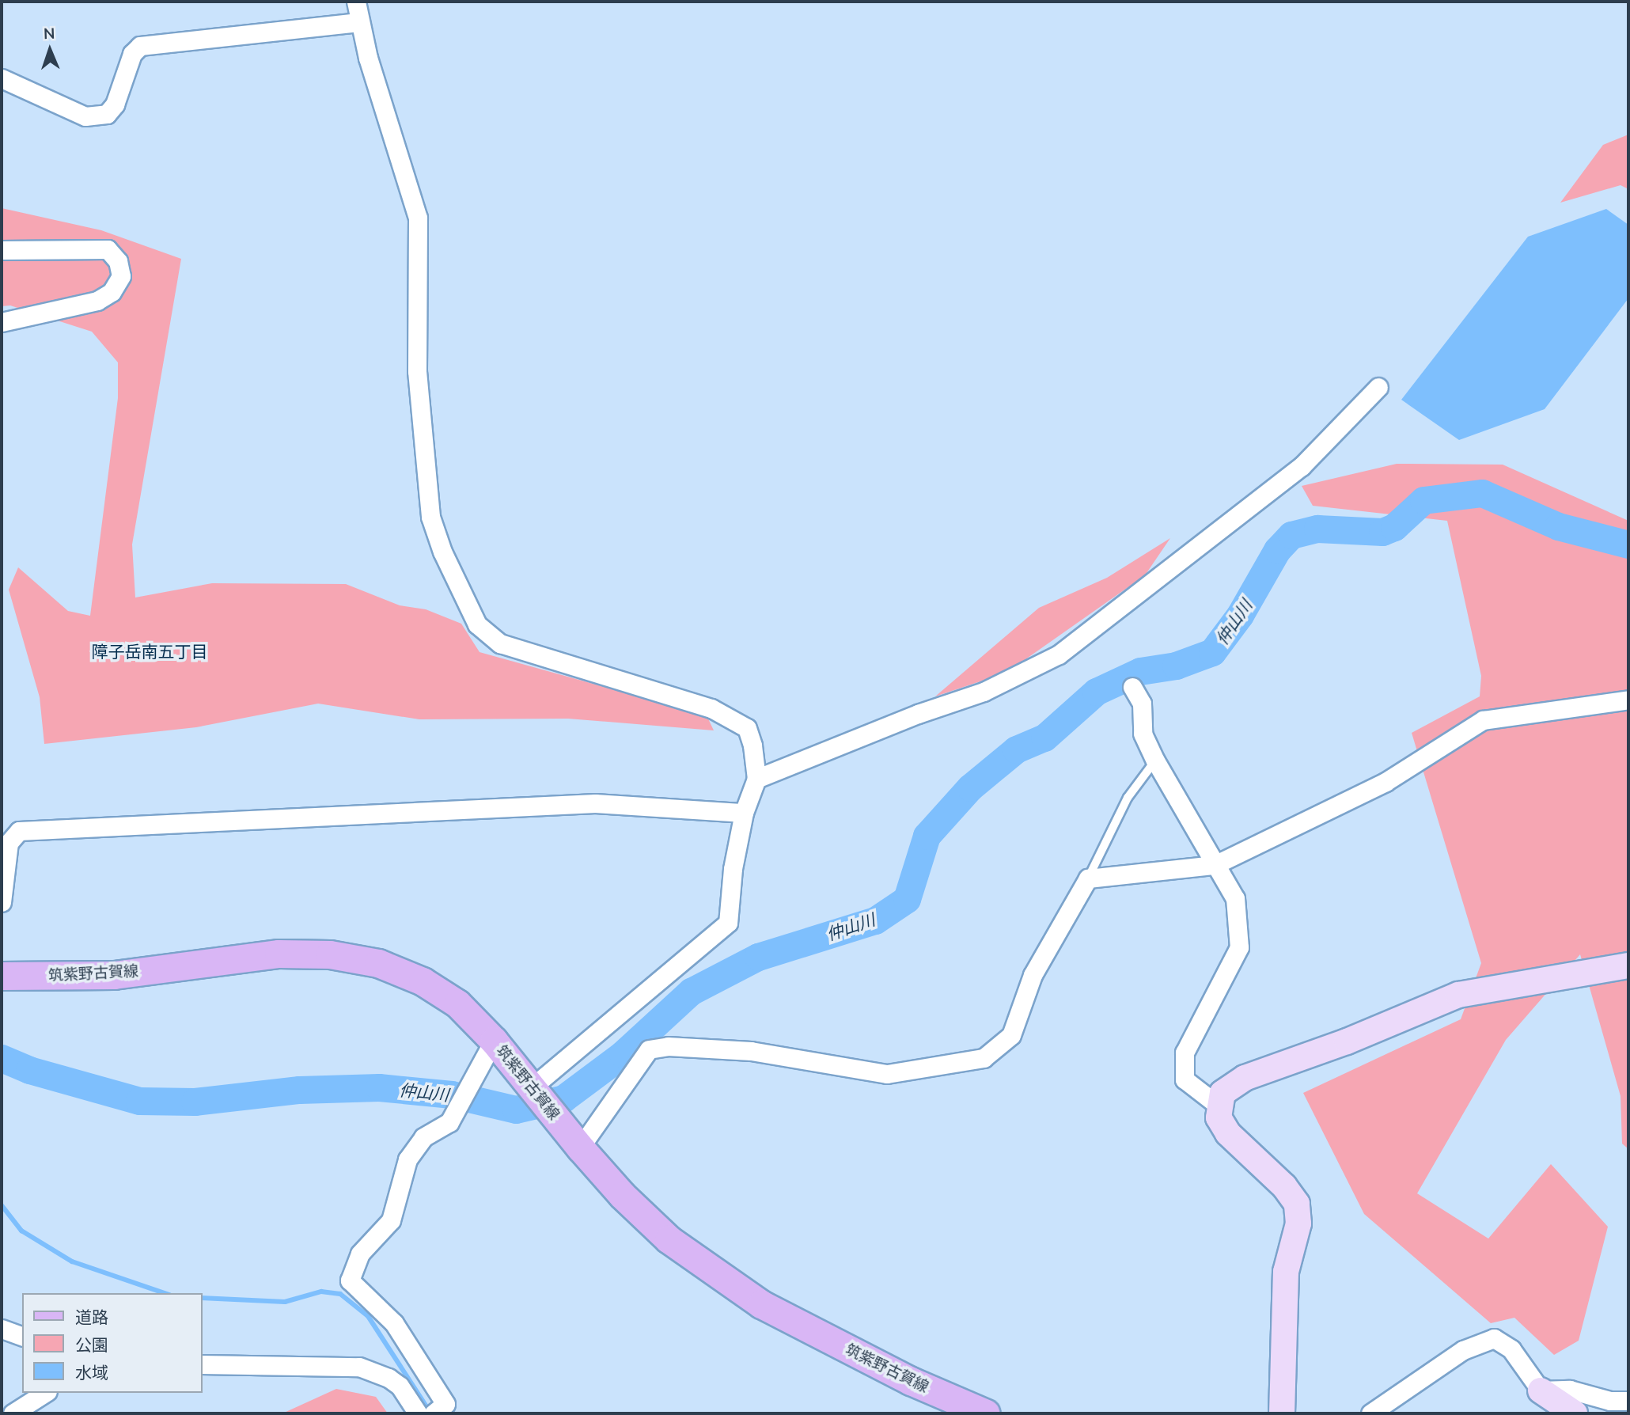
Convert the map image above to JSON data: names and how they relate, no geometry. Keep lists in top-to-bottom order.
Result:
{
  "streets": {
    "main road": ["筑紫野古賀線"]
  },
  "districts": ["障子岳南五丁目"],
  "water": ["仲山川"],
  "legend": ["道路", "公園", "水域"],
  "north": "top"
}
